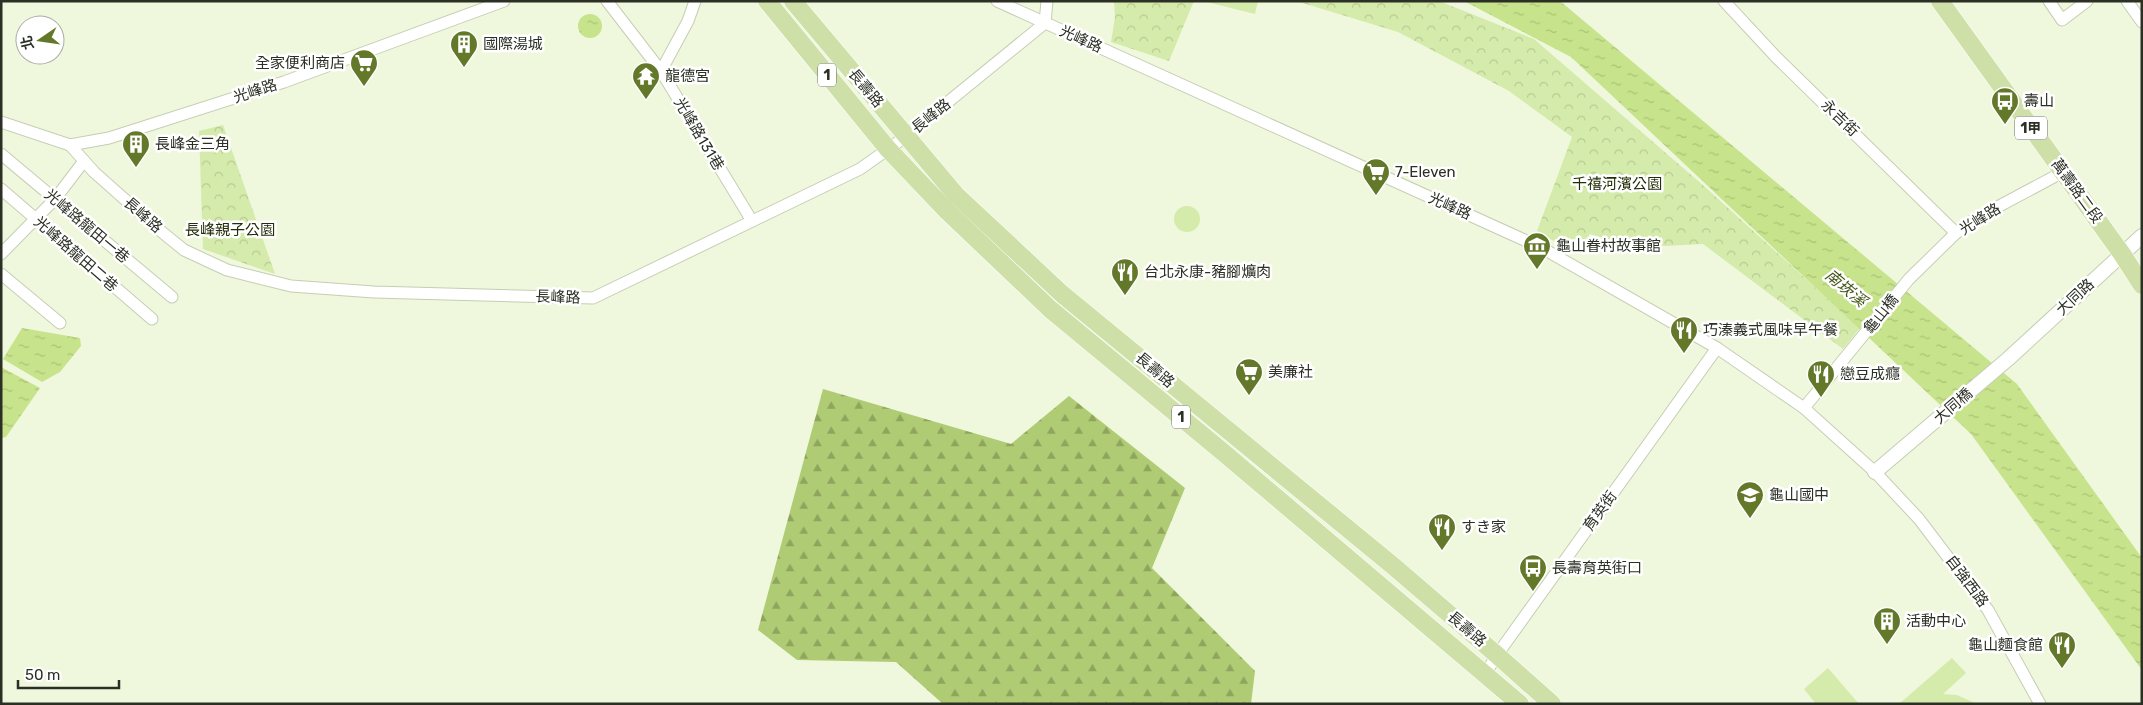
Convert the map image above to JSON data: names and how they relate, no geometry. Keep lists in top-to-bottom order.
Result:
{
  "streets": {
    "main road": [
      "1",
      "長壽路",
      "1甲",
      "萬壽路二段"
    ],
    "street": [
      "光峰路",
      "長峰路",
      "永吉街",
      "光峰路131巷",
      "光峰路龍田一巷",
      "光峰路龍田二巷",
      "大同路",
      "龜山橋",
      "大同橋",
      "育英街",
      "自強西路"
    ]
  },
  "crossings": [
    ["光峰路", "長峰路"],
    ["光峰路", "永吉街"],
    ["光峰路", "萬壽路二段"],
    ["光峰路", "龜山橋"],
    ["光峰路", "大同橋"],
    ["光峰路", "育英街"],
    ["光峰路", "自強西路"],
    ["長壽路", "長峰路"],
    ["長壽路", "育英街"],
    ["長峰路", "光峰路131巷"],
    ["萬壽路二段", "大同路"],
    ["大同路", "大同橋"],
    ["大同橋", "自強西路"]
  ],
  "water": ["南崁溪"],
  "parks": ["千禧河濱公園", "長峰親子公園"],
  "places": {
    "building": ["國際湯城", "長峰金三角", "活動中心"],
    "supermarket": ["全家便利商店", "7-Eleven", "美廉社"],
    "temple": ["龍德宮"],
    "bus stop": ["壽山", "長壽育英街口"],
    "museum": ["龜山眷村故事館"],
    "restaurant": [
      "台北永康-豬腳爌肉",
      "巧溱義式風味早午餐",
      "戀豆成癮",
      "すき家",
      "龜山麵食館"
    ],
    "school or university": ["龜山國中"]
  },
  "scale_bar": "50 m",
  "north": "left"
}
